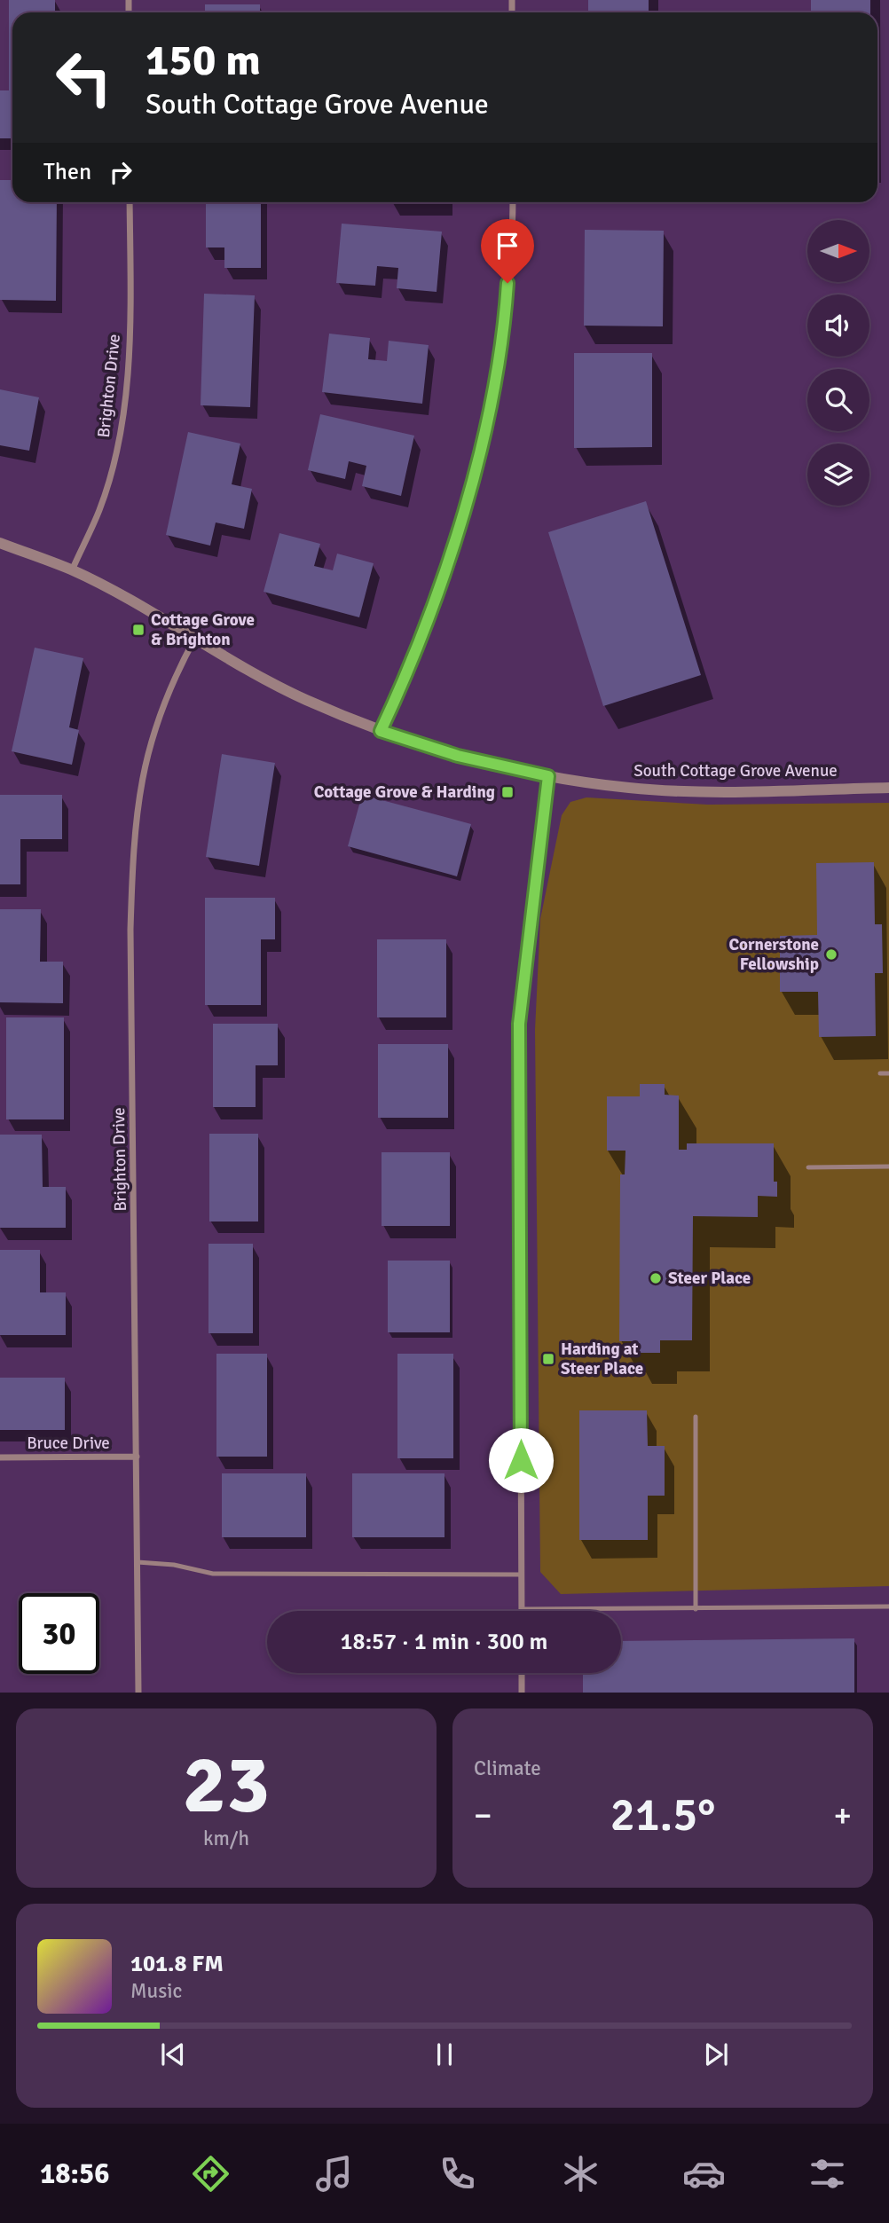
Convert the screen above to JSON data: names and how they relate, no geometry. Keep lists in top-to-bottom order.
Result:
{
  "streets": {
    "street": ["Brighton Drive", "South Cottage Grove Avenue", "Bruce Drive"]
  },
  "crossings": [
    ["Brighton Drive", "South Cottage Grove Avenue"],
    ["Brighton Drive", "Bruce Drive"]
  ],
  "places": {
    "transit": ["Cottage Grove & Brighton", "Cottage Grove & Harding", "Harding at Steer Place"],
    "other": ["Cornerstone Fellowship", "Steer Place"]
  },
  "north": "right",
  "page": {
    "turn": ["150 m", "South Cottage Grove Avenue"],
    "then": "Then",
    "limit": "30",
    "trip": "18:57 · 1 min · 300 m",
    "tile": [
      ["23", "km/h"],
      "Climate"
    ],
    "heat": ["−", "21.5°", "+"],
    "song": ["101.8 FM", "Music"],
    "tabs": "18:56"
  }
}
